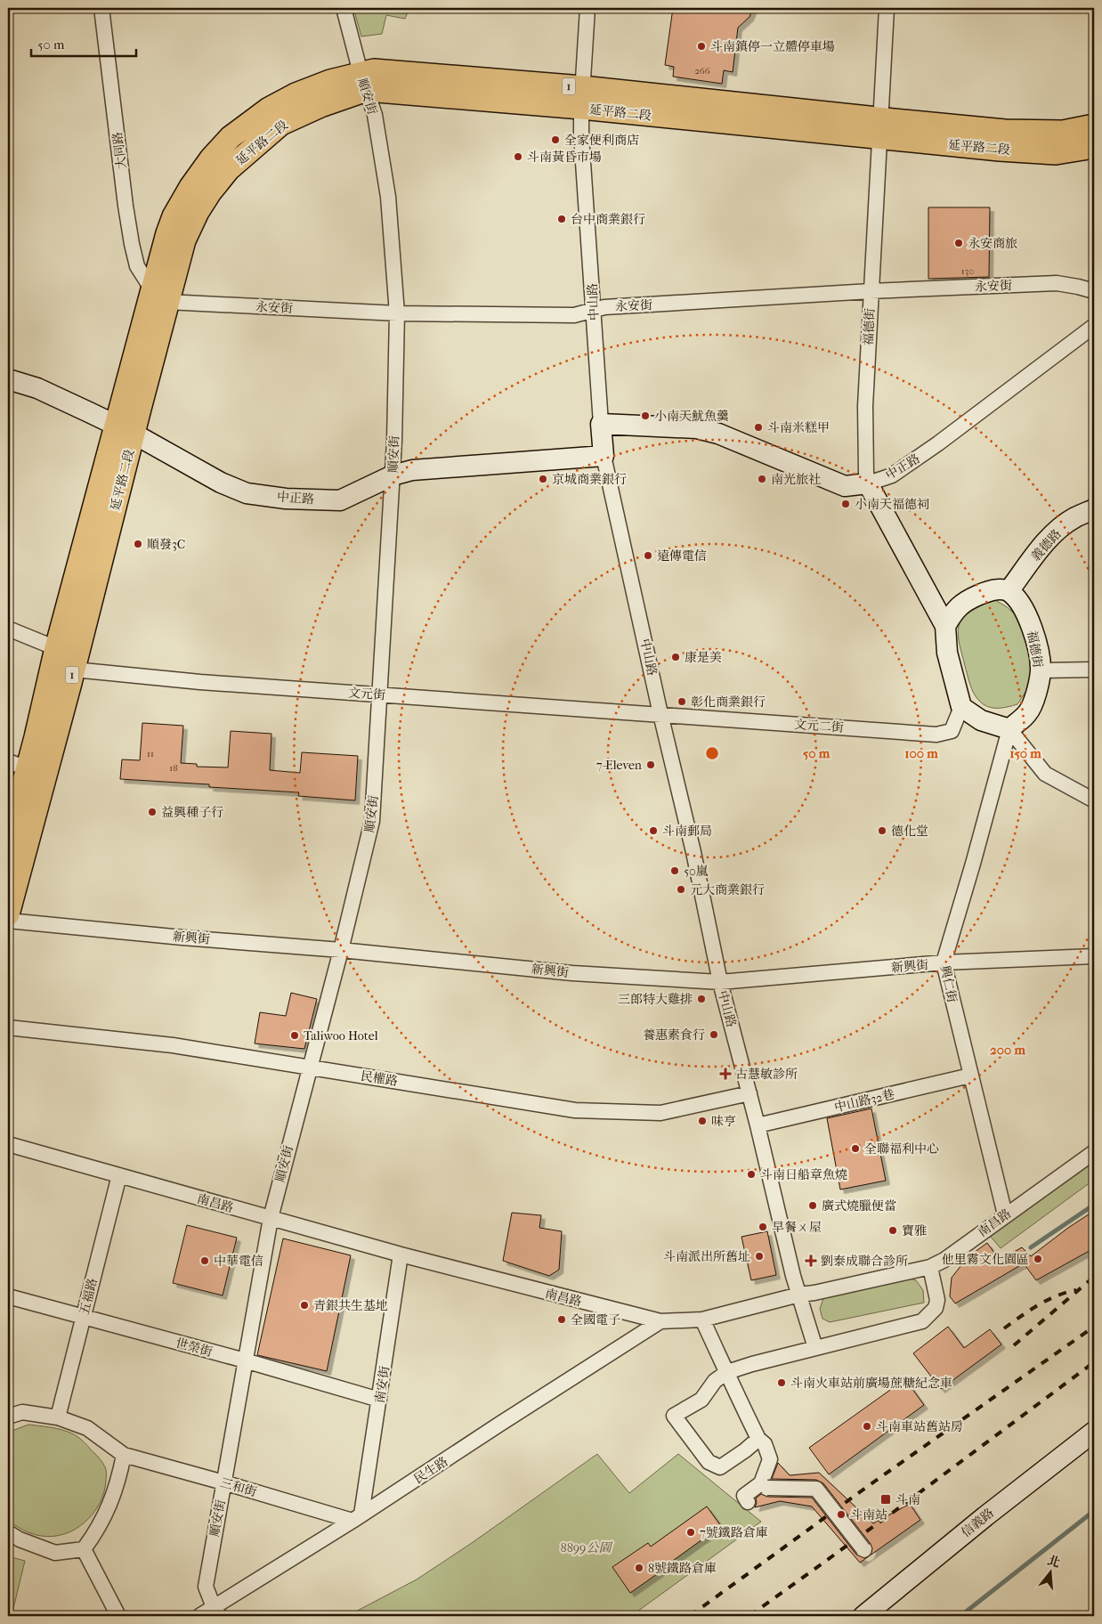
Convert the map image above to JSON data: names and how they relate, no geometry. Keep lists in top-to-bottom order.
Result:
{
  "streets": {
    "main road": [
      "1",
      "延平路二段",
      "中山路",
      "福德街",
      "中正路",
      "義德路",
      "信義路"
    ],
    "street": [
      "順安街",
      "大同路",
      "永安街",
      "文元街",
      "文元二街",
      "新興街",
      "興仁街",
      "民權路",
      "中山路32巷",
      "南昌路",
      "五福路",
      "世榮街",
      "南安街",
      "民生路",
      "三和街"
    ]
  },
  "crossings": [
    ["順安街", "延平路二段"],
    ["順安街", "永安街"],
    ["順安街", "中正路"],
    ["順安街", "文元街"],
    ["順安街", "新興街"],
    ["順安街", "民權路"],
    ["順安街", "南昌路"],
    ["順安街", "世榮街"],
    ["順安街", "民生路"],
    ["順安街", "三和街"],
    ["延平路二段", "大同路"],
    ["延平路二段", "永安街"],
    ["延平路二段", "中山路"],
    ["延平路二段", "福德街"],
    ["延平路二段", "中正路"],
    ["延平路二段", "文元街"],
    ["大同路", "永安街"],
    ["永安街", "中山路"],
    ["永安街", "福德街"],
    ["中山路", "中正路"],
    ["中山路", "文元街"],
    ["中山路", "文元二街"],
    ["中山路", "新興街"],
    ["中山路", "民權路"],
    ["中山路", "中山路32巷"],
    ["中山路", "南昌路"],
    ["福德街", "中正路"],
    ["福德街", "義德路"],
    ["福德街", "文元二街"],
    ["福德街", "興仁街"],
    ["義德路", "文元二街"],
    ["義德路", "興仁街"],
    ["文元街", "文元二街"],
    ["文元二街", "興仁街"],
    ["新興街", "興仁街"],
    ["興仁街", "中山路32巷"],
    ["興仁街", "南昌路"],
    ["南昌路", "五福路"],
    ["南昌路", "南安街"],
    ["南昌路", "民生路"],
    ["五福路", "世榮街"],
    ["世榮街", "南安街"],
    ["南安街", "民生路"],
    ["南安街", "三和街"],
    ["民生路", "三和街"]
  ],
  "parks": ["8899公園"],
  "places": {
    "other": [
      "斗南鎮停一立體停車場",
      "全家便利商店",
      "斗南黃昏市場",
      "台中商業銀行",
      "永安商旅",
      "小南天魷魚羹",
      "斗南米糕甲",
      "京城商業銀行",
      "南光旅社",
      "小南天福德祠",
      "順發3C",
      "遠傳電信",
      "康是美",
      "彰化商業銀行",
      "7-Eleven",
      "益興種子行",
      "斗南郵局",
      "德化堂",
      "50嵐",
      "元大商業銀行",
      "三郎特大雞排",
      "養惠素食行",
      "Taliwoo Hotel",
      "味亨",
      "全聯福利中心",
      "斗南日船章魚燒",
      "廣式燒臘便當",
      "早餐ㄨ屋",
      "寶雅",
      "斗南派出所舊址",
      "他里霧文化園區",
      "中華電信",
      "青銀共生基地",
      "全國電子",
      "斗南火車站前廣場蔗糖紀念車",
      "斗南車站舊站房",
      "斗南站",
      "7號鐵路倉庫",
      "8號鐵路倉庫"
    ],
    "health": ["古慧敏診所", "劉泰成聯合診所"],
    "transit": ["斗南"]
  },
  "house_numbers": [
    "266",
    "130",
    "11",
    "18"
  ],
  "scale_bar": "50 m",
  "north": "top",
  "rings": [
    "50 m",
    "100 m",
    "150 m",
    "200 m"
  ]
}
